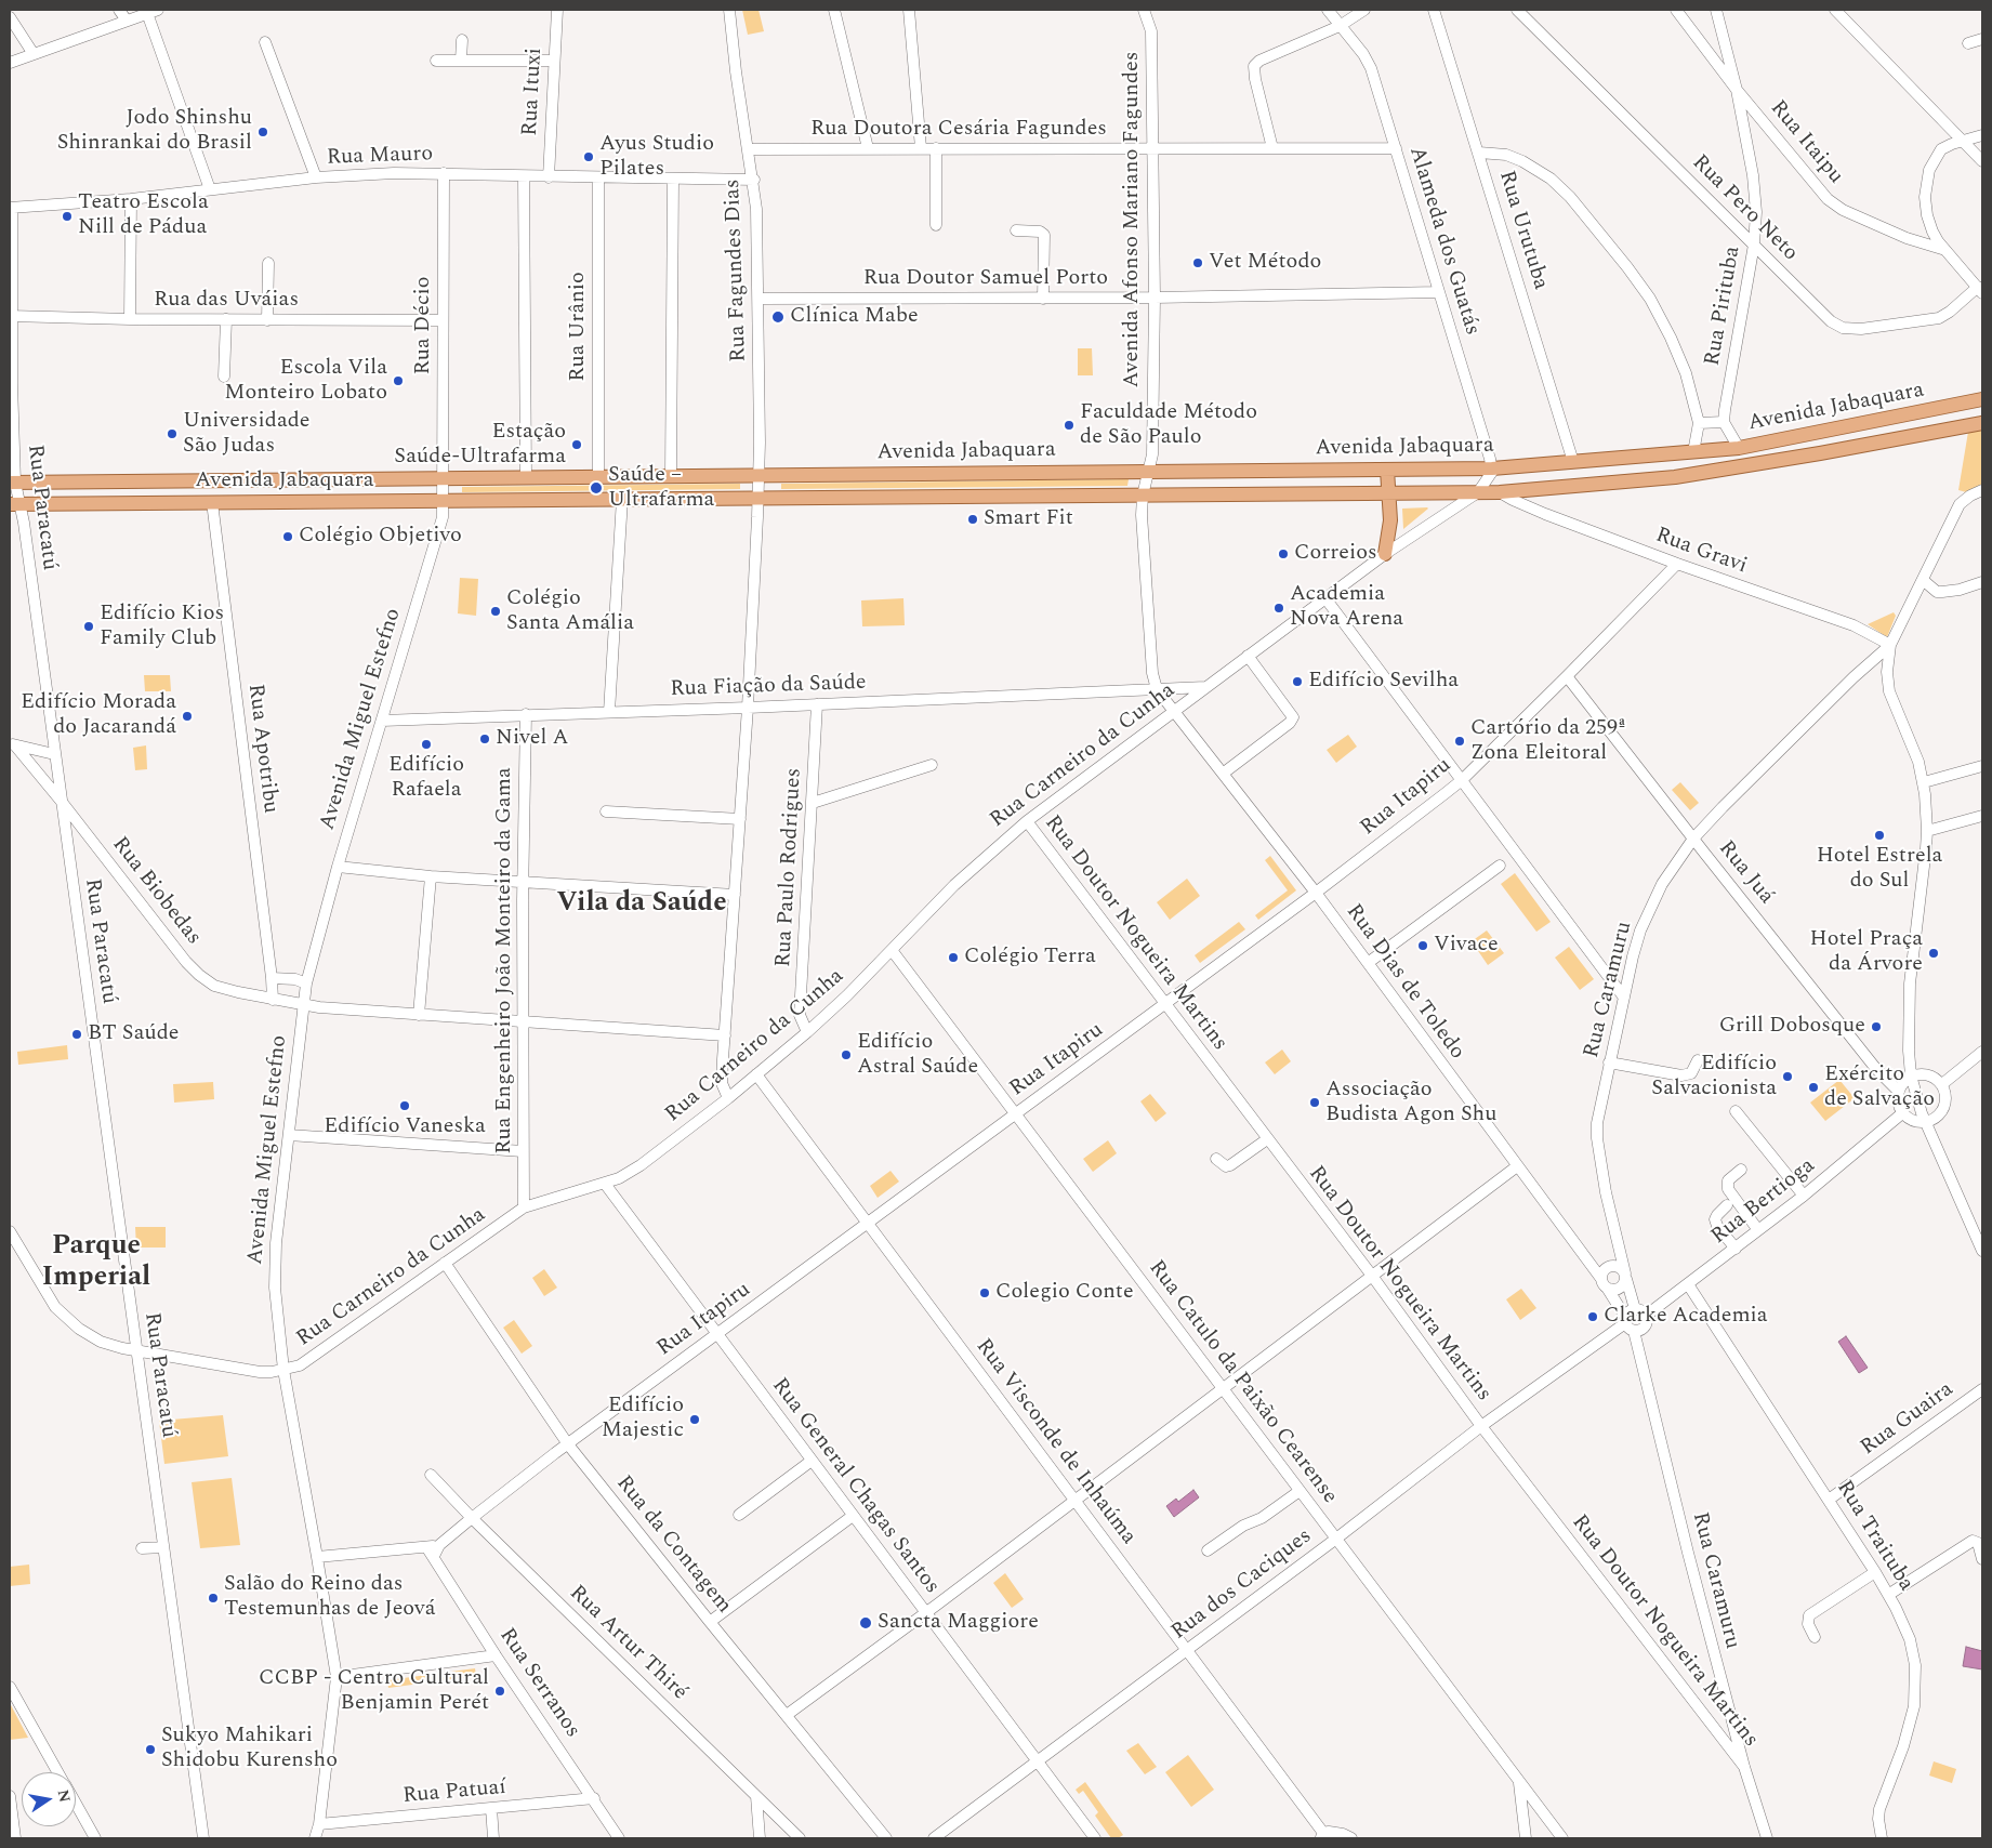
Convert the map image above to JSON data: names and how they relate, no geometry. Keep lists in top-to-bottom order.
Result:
{
  "streets": {
    "main road": ["Avenida Jabaquara"],
    "street": [
      "Rua Ituxi",
      "Rua Doutora Cesária Fagundes",
      "Rua Itaipu",
      "Rua Mauro",
      "Rua Pero Neto",
      "Avenida Afonso Mariano Fagundes",
      "Rua Urutuba",
      "Alameda dos Guatás",
      "Rua Fagundes Dias",
      "Rua Doutor Samuel Porto",
      "Rua das Uváias",
      "Rua Pirituba",
      "Rua Décio",
      "Rua Urânio",
      "Rua Paracatú",
      "Rua Gravi",
      "Rua Fiação da Saúde",
      "Avenida Miguel Estefno",
      "Rua Apotribu",
      "Rua Carneiro da Cunha",
      "Rua Itapiru",
      "Rua Paulo Rodrigues",
      "Rua Juá",
      "Rua Biobedas",
      "Rua Doutor Nogueira Martins",
      "Rua Engenheiro João Monteiro da Gama",
      "Rua Dias de Toledo",
      "Rua Caramuru",
      "Rua Bertioga",
      "Rua Catulo da Paixão Cearense",
      "Rua Guaira",
      "Rua Visconde de Inhaúma",
      "Rua General Chagas Santos",
      "Rua Traituba",
      "Rua da Contagem",
      "Rua dos Caciques",
      "Rua Artur Thiré",
      "Rua Serranos",
      "Rua Patuaí"
    ]
  },
  "crossings": [
    ["Rua Ituxi", "Rua Mauro"],
    ["Rua Doutora Cesária Fagundes", "Avenida Afonso Mariano Fagundes"],
    ["Rua Doutora Cesária Fagundes", "Alameda dos Guatás"],
    ["Rua Doutora Cesária Fagundes", "Rua Fagundes Dias"],
    ["Rua Itaipu", "Rua Pirituba"],
    ["Rua Mauro", "Rua Fagundes Dias"],
    ["Rua Mauro", "Rua Décio"],
    ["Rua Mauro", "Rua Urânio"],
    ["Rua Mauro", "Rua Paracatú"],
    ["Rua Pero Neto", "Rua Pirituba"],
    ["Avenida Afonso Mariano Fagundes", "Rua Doutor Samuel Porto"],
    ["Avenida Afonso Mariano Fagundes", "Avenida Jabaquara"],
    ["Avenida Afonso Mariano Fagundes", "Rua Fiação da Saúde"],
    ["Avenida Afonso Mariano Fagundes", "Rua Carneiro da Cunha"],
    ["Avenida Afonso Mariano Fagundes", "Rua Dias de Toledo"],
    ["Rua Urutuba", "Avenida Jabaquara"],
    ["Alameda dos Guatás", "Rua Doutor Samuel Porto"],
    ["Alameda dos Guatás", "Avenida Jabaquara"],
    ["Rua Fagundes Dias", "Rua Doutor Samuel Porto"],
    ["Rua Fagundes Dias", "Avenida Jabaquara"],
    ["Rua Fagundes Dias", "Rua Fiação da Saúde"],
    ["Rua Fagundes Dias", "Rua Carneiro da Cunha"],
    ["Rua Fagundes Dias", "Rua Biobedas"],
    ["Rua das Uváias", "Rua Décio"],
    ["Rua das Uváias", "Rua Paracatú"],
    ["Rua Décio", "Avenida Jabaquara"],
    ["Rua Décio", "Avenida Miguel Estefno"],
    ["Rua Urânio", "Avenida Jabaquara"],
    ["Avenida Jabaquara", "Rua Paracatú"],
    ["Avenida Jabaquara", "Rua Gravi"],
    ["Avenida Jabaquara", "Avenida Miguel Estefno"],
    ["Avenida Jabaquara", "Rua Apotribu"],
    ["Avenida Jabaquara", "Rua Carneiro da Cunha"],
    ["Rua Paracatú", "Rua Carneiro da Cunha"],
    ["Rua Paracatú", "Rua Biobedas"],
    ["Rua Gravi", "Rua Itapiru"],
    ["Rua Gravi", "Rua Caramuru"],
    ["Rua Fiação da Saúde", "Avenida Miguel Estefno"],
    ["Rua Fiação da Saúde", "Rua Carneiro da Cunha"],
    ["Rua Fiação da Saúde", "Rua Paulo Rodrigues"],
    ["Rua Fiação da Saúde", "Rua Engenheiro João Monteiro da Gama"],
    ["Rua Fiação da Saúde", "Rua Dias de Toledo"],
    ["Avenida Miguel Estefno", "Rua Carneiro da Cunha"],
    ["Avenida Miguel Estefno", "Rua Biobedas"],
    ["Avenida Miguel Estefno", "Rua Patuaí"],
    ["Rua Apotribu", "Rua Biobedas"],
    ["Rua Carneiro da Cunha", "Rua Paulo Rodrigues"],
    ["Rua Carneiro da Cunha", "Rua Doutor Nogueira Martins"],
    ["Rua Carneiro da Cunha", "Rua Engenheiro João Monteiro da Gama"],
    ["Rua Carneiro da Cunha", "Rua Dias de Toledo"],
    ["Rua Carneiro da Cunha", "Rua Catulo da Paixão Cearense"],
    ["Rua Carneiro da Cunha", "Rua Visconde de Inhaúma"],
    ["Rua Carneiro da Cunha", "Rua General Chagas Santos"],
    ["Rua Carneiro da Cunha", "Rua da Contagem"],
    ["Rua Itapiru", "Rua Juá"],
    ["Rua Itapiru", "Rua Doutor Nogueira Martins"],
    ["Rua Itapiru", "Rua Dias de Toledo"],
    ["Rua Itapiru", "Rua Catulo da Paixão Cearense"],
    ["Rua Itapiru", "Rua Visconde de Inhaúma"],
    ["Rua Itapiru", "Rua General Chagas Santos"],
    ["Rua Itapiru", "Rua da Contagem"],
    ["Rua Itapiru", "Rua Artur Thiré"],
    ["Rua Itapiru", "Rua Serranos"],
    ["Rua Juá", "Rua Caramuru"],
    ["Rua Biobedas", "Rua Engenheiro João Monteiro da Gama"],
    ["Rua Doutor Nogueira Martins", "Rua Caramuru"],
    ["Rua Doutor Nogueira Martins", "Rua dos Caciques"],
    ["Rua Dias de Toledo", "Rua Caramuru"],
    ["Rua Dias de Toledo", "Rua dos Caciques"],
    ["Rua Caramuru", "Rua dos Caciques"],
    ["Rua Bertioga", "Rua Traituba"],
    ["Rua Catulo da Paixão Cearense", "Rua dos Caciques"],
    ["Rua Guaira", "Rua Traituba"],
    ["Rua Visconde de Inhaúma", "Rua dos Caciques"],
    ["Rua General Chagas Santos", "Rua dos Caciques"],
    ["Rua Serranos", "Rua Patuaí"]
  ],
  "districts": ["Vila da Saúde", "Parque Imperial"],
  "places": [
    "Jodo Shinshu Shinrankai do Brasil",
    "Ayus Studio Pilates",
    "Teatro Escola Nill de Pádua",
    "Vet Método",
    "Clínica Mabe",
    "Escola Vila Monteiro Lobato",
    "Faculdade Método de São Paulo",
    "Universidade São Judas",
    "Estação Saúde-Ultrafarma",
    "Saúde – Ultrafarma",
    "Smart Fit",
    "Colégio Objetivo",
    "Correios",
    "Academia Nova Arena",
    "Colégio Santa Amália",
    "Edifício Kios Family Club",
    "Edifício Sevilha",
    "Edifício Morada do Jacarandá",
    "Nivel A",
    "Cartório da 259ª Zona Eleitoral",
    "Edifício Rafaela",
    "Hotel Estrela do Sul",
    "Vivace",
    "Hotel Praça da Árvore",
    "Colégio Terra",
    "Grill Dobosque",
    "BT Saúde",
    "Edifício Astral Saúde",
    "Edifício Salvacionista",
    "Exército de Salvação",
    "Associação Budista Agon Shu",
    "Edifício Vaneska",
    "Colegio Conte",
    "Clarke Academia",
    "Edifício Majestic",
    "Salão do Reino das Testemunhas de Jeová",
    "Sancta Maggiore",
    "CCBP - Centro Cultural Benjamin Perét",
    "Sukyo Mahikari Shidobu Kurensho"
  ],
  "north": "right"
}
